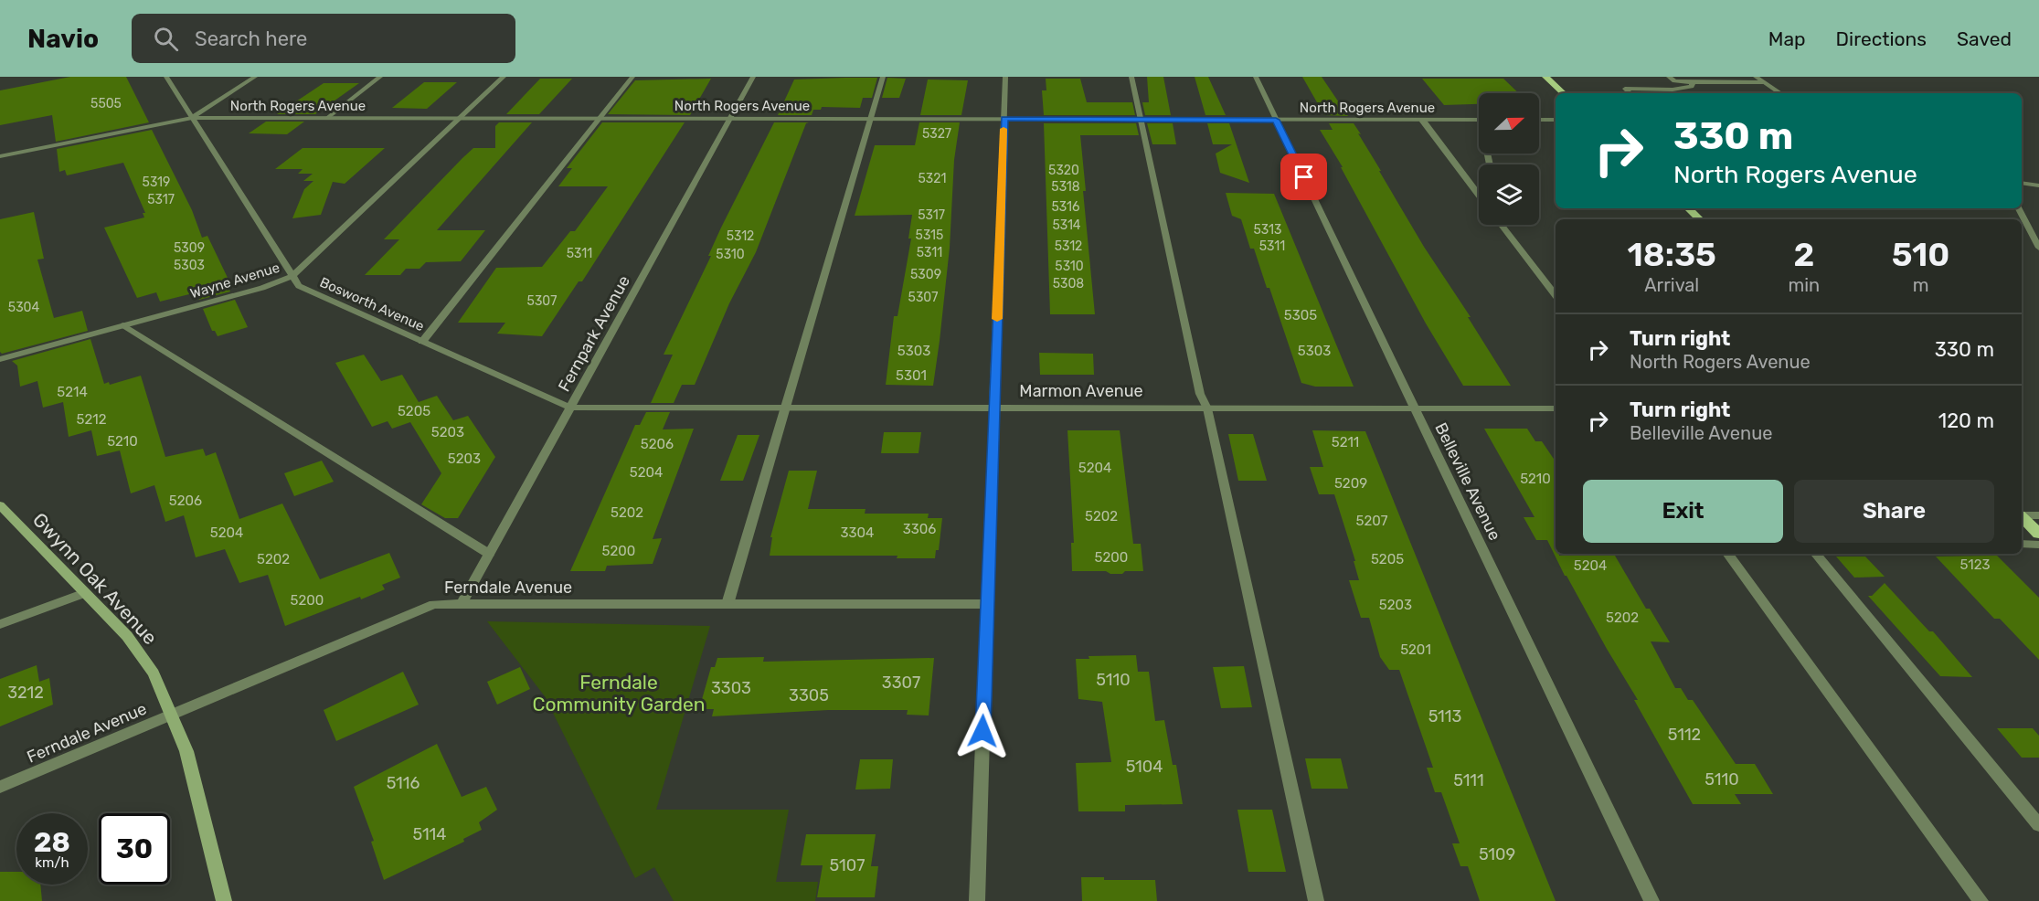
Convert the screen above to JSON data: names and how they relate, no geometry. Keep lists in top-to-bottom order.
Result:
{
  "streets": {
    "main road": ["Gwynn Oak Avenue"],
    "street": [
      "North Rogers Avenue",
      "Wayne Avenue",
      "Bosworth Avenue",
      "Fernpark Avenue",
      "Marmon Avenue",
      "Belleville Avenue",
      "Ferndale Avenue"
    ]
  },
  "crossings": [
    ["North Rogers Avenue", "Wayne Avenue"],
    ["North Rogers Avenue", "Bosworth Avenue"],
    ["North Rogers Avenue", "Fernpark Avenue"],
    ["North Rogers Avenue", "Belleville Avenue"],
    ["Wayne Avenue", "Bosworth Avenue"],
    ["Bosworth Avenue", "Fernpark Avenue"],
    ["Bosworth Avenue", "Marmon Avenue"],
    ["Fernpark Avenue", "Marmon Avenue"],
    ["Fernpark Avenue", "Ferndale Avenue"],
    ["Marmon Avenue", "Belleville Avenue"],
    ["Gwynn Oak Avenue", "Ferndale Avenue"]
  ],
  "parks": ["Ferndale Community Garden"],
  "house_numbers": [
    "5505",
    "5327",
    "5320",
    "5321",
    "5319",
    "5318",
    "5317",
    "5316",
    "5317",
    "5314",
    "5313",
    "5315",
    "5312",
    "5312",
    "5311",
    "5309",
    "5311",
    "5311",
    "5310",
    "5303",
    "5310",
    "5309",
    "5308",
    "5307",
    "5307",
    "5304",
    "5305",
    "5303",
    "5303",
    "5301",
    "5214",
    "5205",
    "5212",
    "5203",
    "5210",
    "5211",
    "5206",
    "5203",
    "5204",
    "5204",
    "5210",
    "5209",
    "5206",
    "5202",
    "5202",
    "5207",
    "3306",
    "5204",
    "3304",
    "5200",
    "5200",
    "5202",
    "5205",
    "5123",
    "5204",
    "5200",
    "5203",
    "5202",
    "5201",
    "5110",
    "3307",
    "3303",
    "3212",
    "3305",
    "5113",
    "5112",
    "5104",
    "5110",
    "5111",
    "5116",
    "5114",
    "5109",
    "5107"
  ],
  "north": "right",
  "page": {
    "header": "Navio",
    "search": "Search here",
    "nav": ["Map", "Directions", "Saved"],
    "turn": ["330 m", "North Rogers Avenue"],
    "eta": [
      "18:35",
      "Arrival",
      "2",
      "min",
      "510",
      "m"
    ],
    "list": [
      {
        "name": "Turn right",
        "note": "North Rogers Avenue",
        "value": "330 m"
      },
      {
        "name": "Turn right",
        "note": "Belleville Avenue",
        "value": "120 m"
      }
    ],
    "buttons": ["Exit", "Share"],
    "speed": "28 km/h",
    "limit": "30"
  }
}
